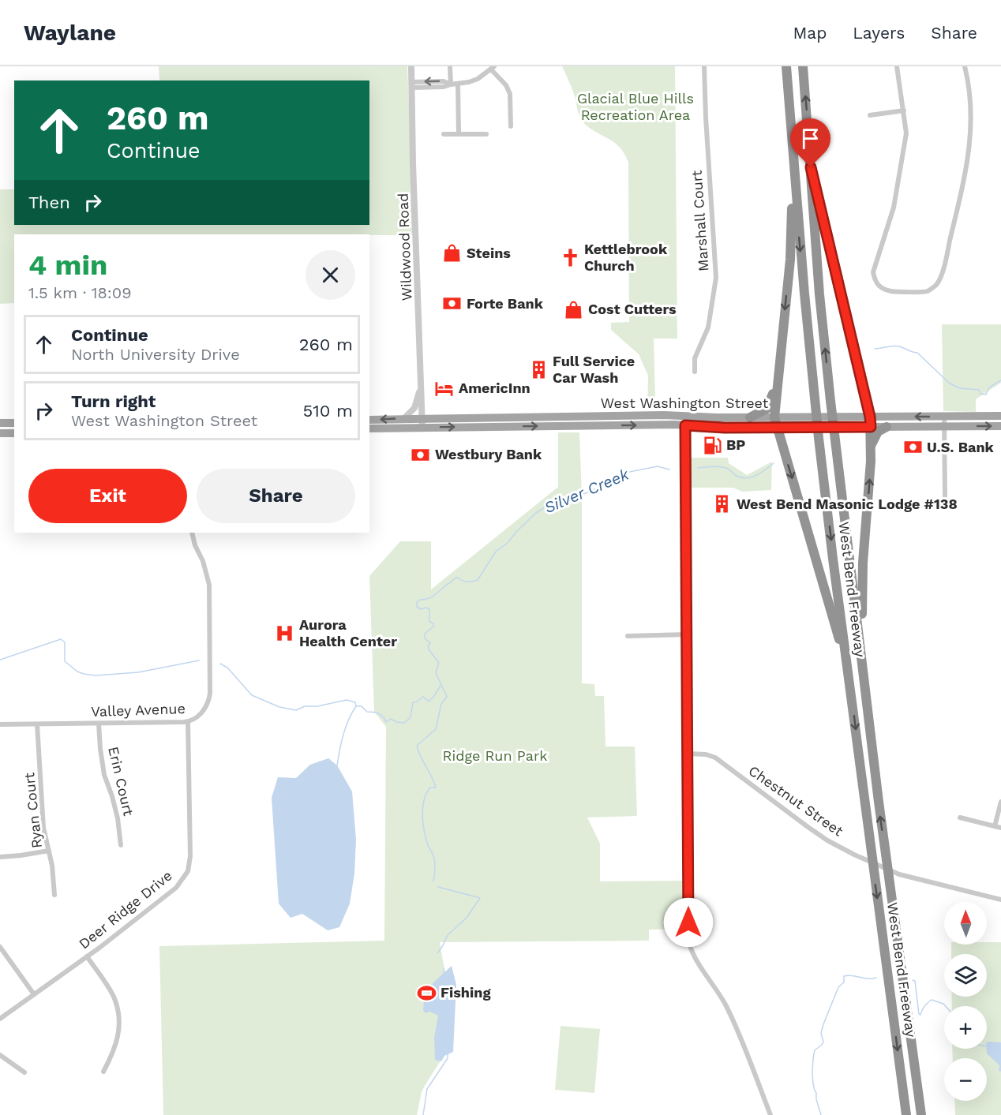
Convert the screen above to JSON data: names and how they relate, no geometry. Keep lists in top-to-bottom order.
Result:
{
  "streets": {
    "highway": ["West Bend Freeway"],
    "main road": ["West Washington Street"],
    "street": [
      "Marshall Court",
      "Wildwood Road",
      "Valley Avenue",
      "Erin Court",
      "Chestnut Street",
      "Ryan Court",
      "Deer Ridge Drive"
    ]
  },
  "crossings": [
    ["Wildwood Road", "West Washington Street"],
    ["Valley Avenue", "Erin Court"],
    ["Valley Avenue", "Ryan Court"],
    ["Valley Avenue", "Deer Ridge Drive"]
  ],
  "water": ["Silver Creek"],
  "parks": ["Glacial Blue Hills Recreation Area", "Ridge Run Park"],
  "places": {
    "shop": ["Steins", "Cost Cutters"],
    "church": ["Kettlebrook Church"],
    "bank": ["Forte Bank", "U.S. Bank", "Westbury Bank"],
    "building": ["Full Service Car Wash", "West Bend Masonic Lodge #138"],
    "hotel": ["AmericInn"],
    "fuel station": ["BP"],
    "hospital": ["Aurora Health Center"],
    "sports": ["Fishing"]
  },
  "north": "top",
  "page": {
    "header": "Waylane",
    "nav": ["Map", "Layers", "Share"],
    "turn": ["260 m", "Continue"],
    "then": "Then",
    "heading": ["4 min", "1.5 km · 18:09"],
    "list": [
      {
        "name": "Continue",
        "note": "North University Drive",
        "value": "260 m"
      },
      {
        "name": "Turn right",
        "note": "West Washington Street",
        "value": "510 m"
      }
    ],
    "buttons": ["Exit", "Share"],
    "map_buttons": ["+", "−"]
  }
}
